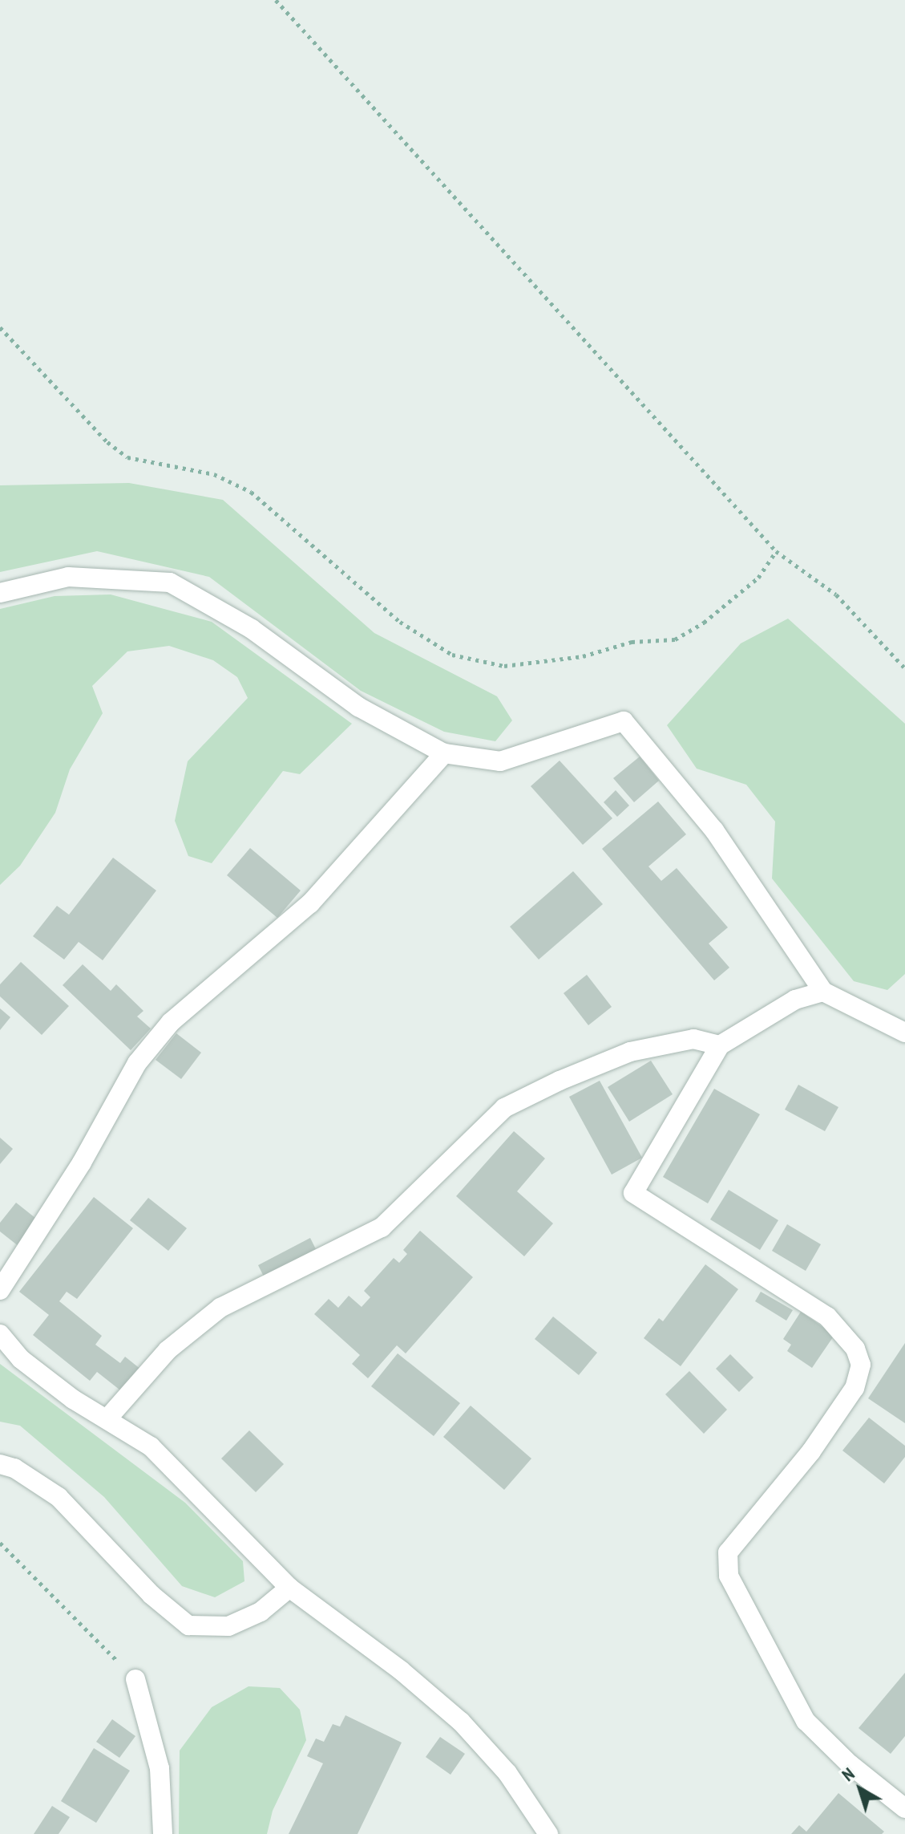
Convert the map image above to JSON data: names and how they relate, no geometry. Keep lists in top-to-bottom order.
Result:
{
  "north": "top left"
}
